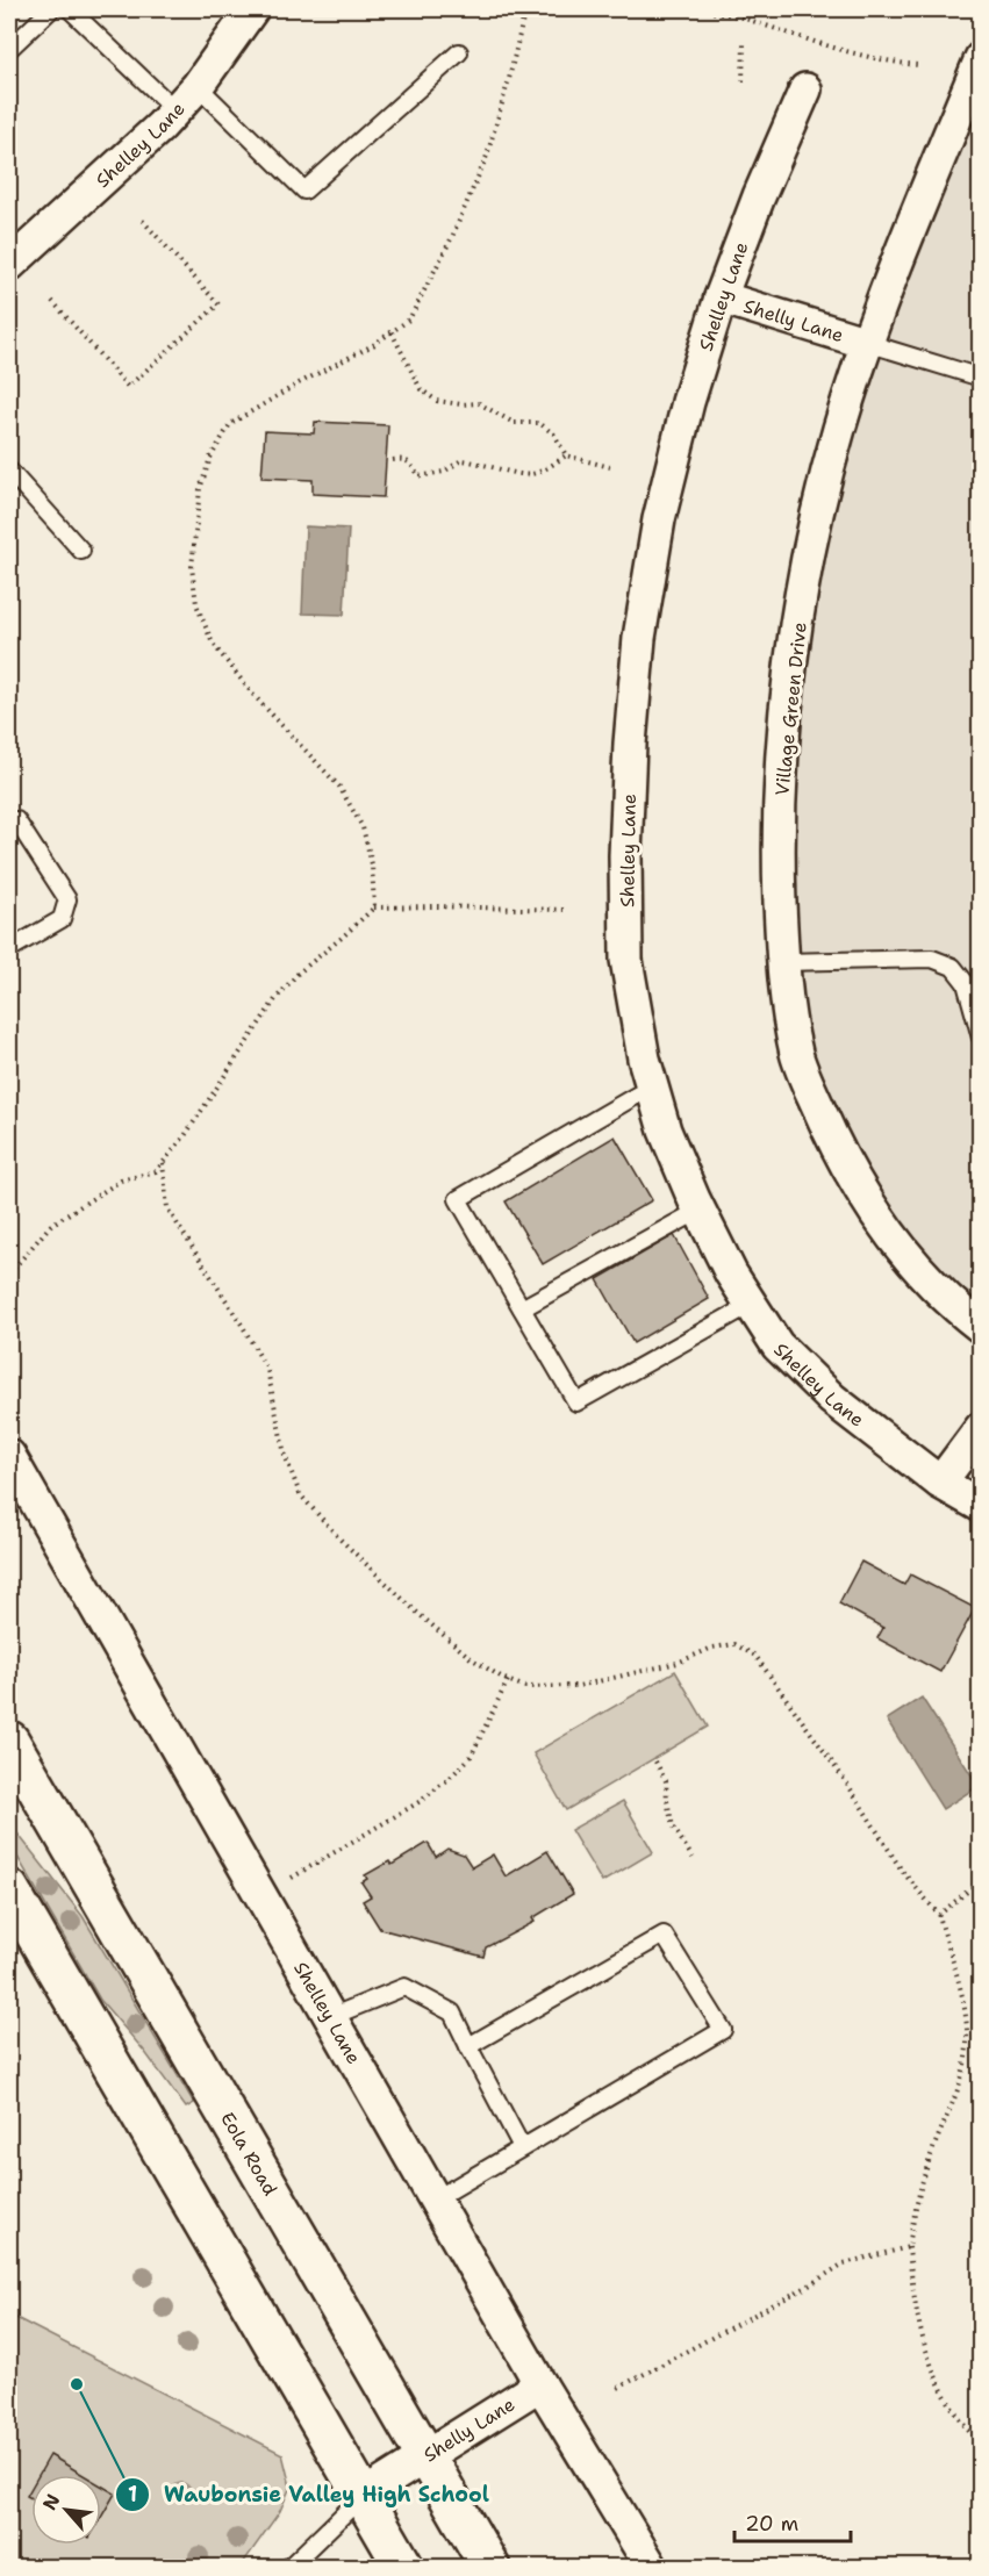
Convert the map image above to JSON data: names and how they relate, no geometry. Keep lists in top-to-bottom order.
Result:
{
  "streets": {
    "main road": ["Eola Road"],
    "street": ["Shelley Lane", "Shelly Lane", "Village Green Drive"]
  },
  "crossings": [
    ["Shelley Lane", "Shelly Lane"],
    ["Shelly Lane", "Village Green Drive"],
    ["Shelly Lane", "Eola Road"]
  ],
  "places": ["Waubonsie Valley High School"],
  "scale_bar": "20 m",
  "north": "top left"
}
